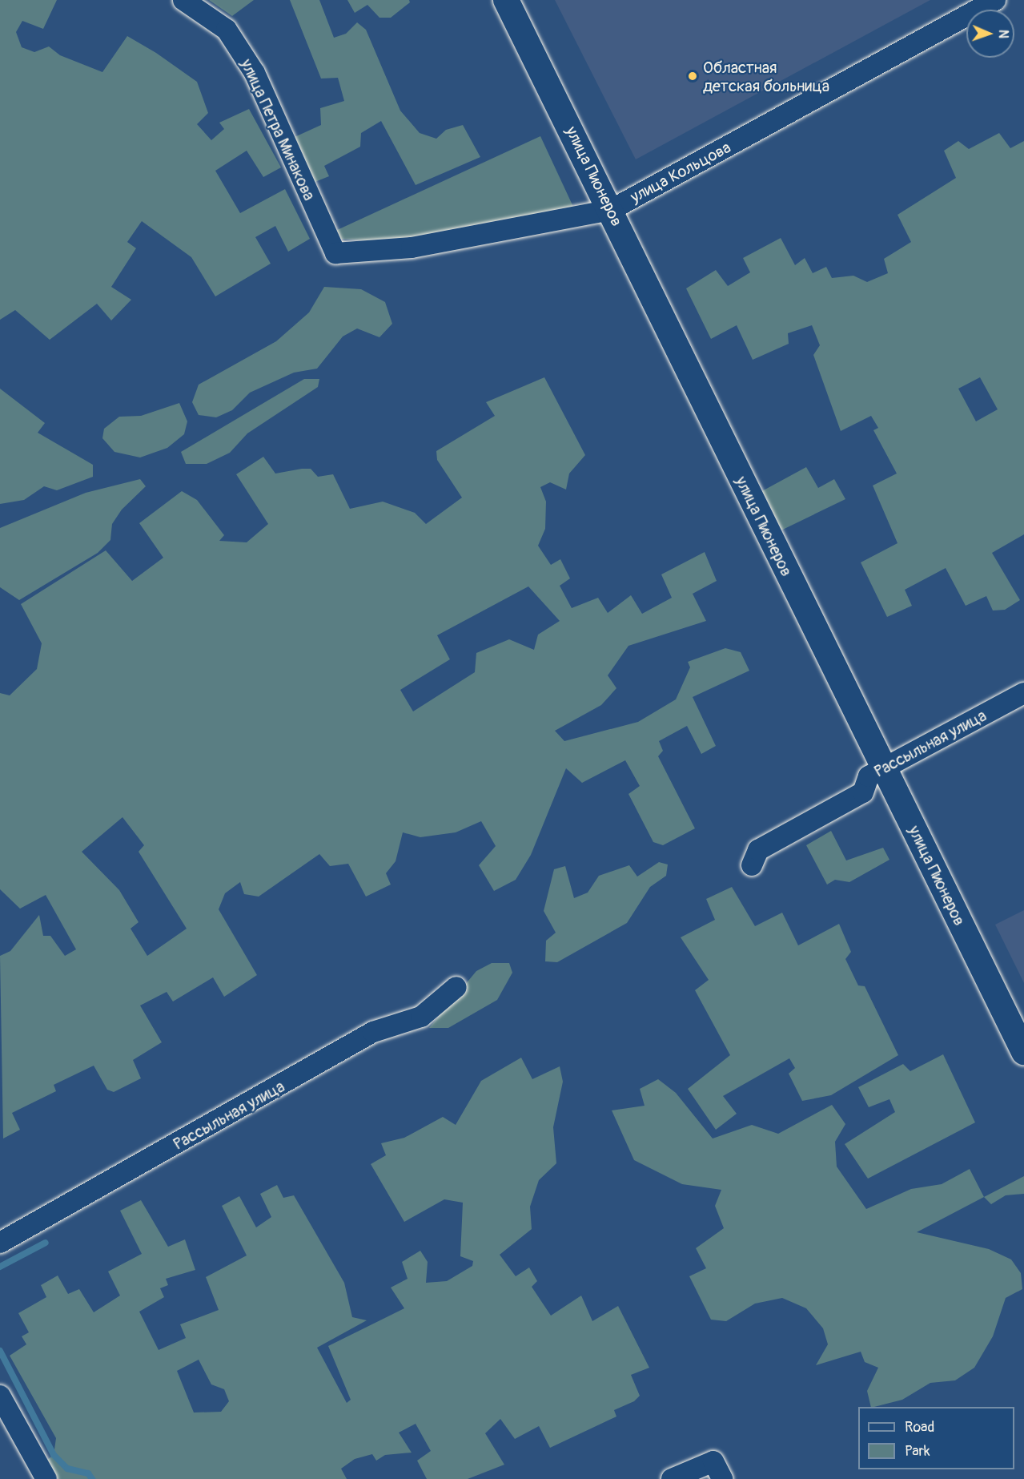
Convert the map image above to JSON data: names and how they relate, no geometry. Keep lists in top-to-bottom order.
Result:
{
  "streets": {
    "street": [
      "улица Петра Минакова",
      "улица Кольцова",
      "улица Пионеров",
      "Рассыльная улица"
    ]
  },
  "crossings": [
    ["улица Петра Минакова", "улица Кольцова"],
    ["улица Кольцова", "улица Пионеров"],
    ["улица Пионеров", "Рассыльная улица"]
  ],
  "places": ["Областная детская больница"],
  "legend": ["Road", "Park"],
  "north": "right"
}
